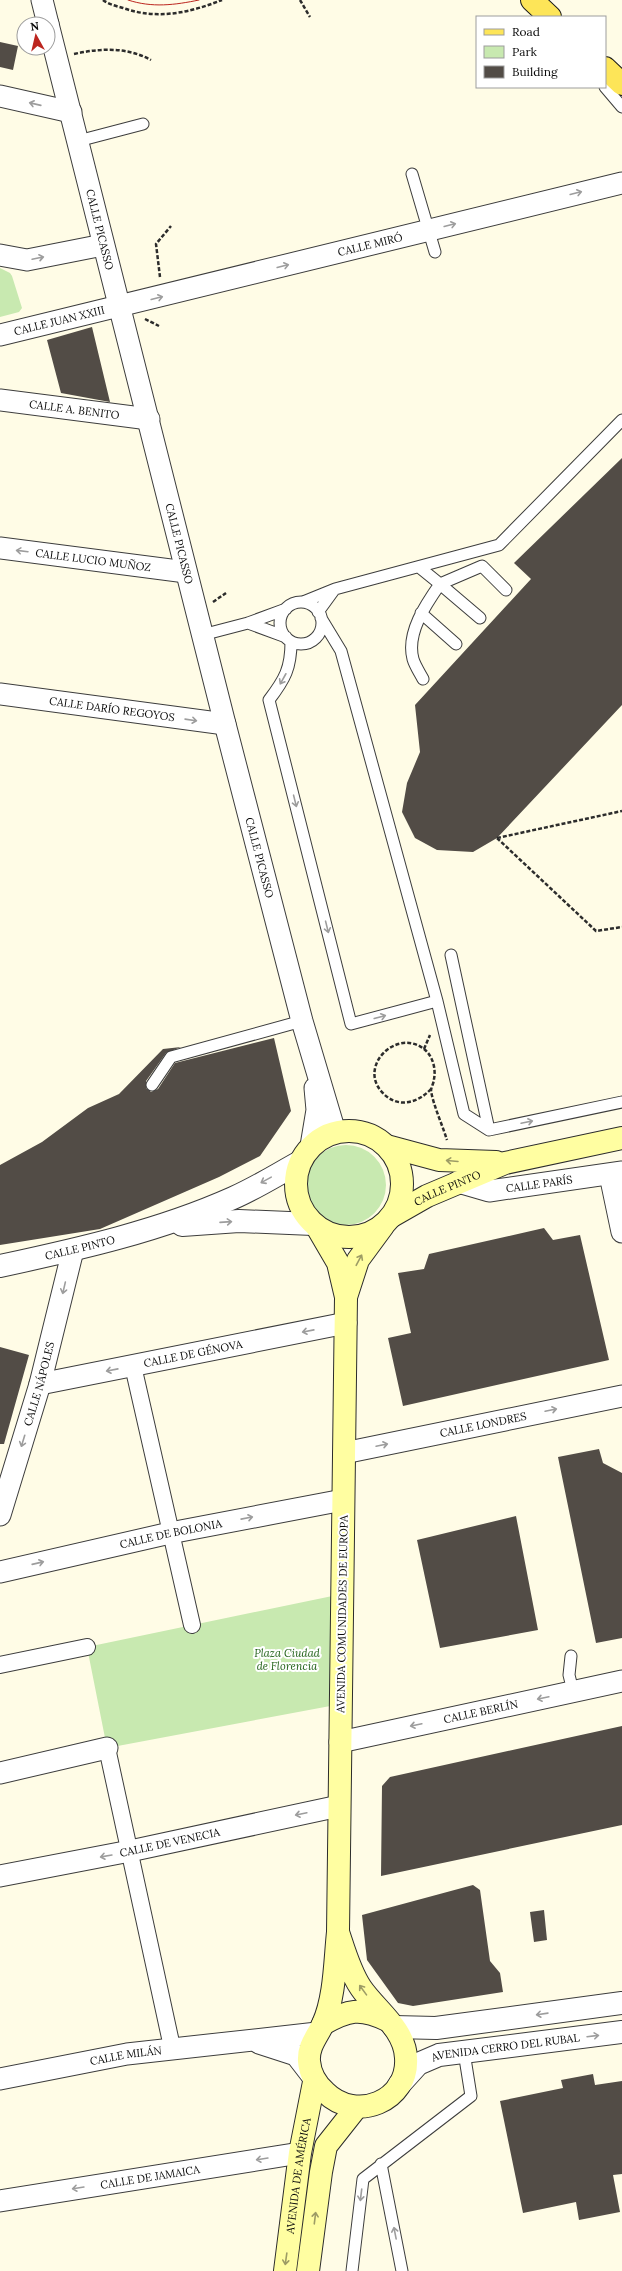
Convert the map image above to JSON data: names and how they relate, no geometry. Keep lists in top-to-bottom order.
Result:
{
  "streets": {
    "main road": ["CALLE PINTO", "AVENIDA COMUNIDADES DE EUROPA", "AVENIDA DE AMÉRICA"],
    "street": [
      "CALLE PICASSO",
      "CALLE MIRÓ",
      "CALLE JUAN XXIII",
      "CALLE A. BENITO",
      "CALLE LUCIO MUÑOZ",
      "CALLE DARÍO REGOYOS",
      "CALLE PARÍS",
      "CALLE DE GÉNOVA",
      "CALLE NÁPOLES",
      "CALLE LONDRES",
      "CALLE DE BOLONIA",
      "CALLE BERLÍN",
      "CALLE DE VENECIA",
      "AVENIDA CERRO DEL RUBAL",
      "CALLE MILÁN",
      "CALLE DE JAMAICA"
    ]
  },
  "crossings": [
    ["CALLE PICASSO", "CALLE MIRÓ"],
    ["CALLE PICASSO", "CALLE JUAN XXIII"],
    ["CALLE PICASSO", "CALLE A. BENITO"],
    ["CALLE PICASSO", "CALLE LUCIO MUÑOZ"],
    ["CALLE PICASSO", "CALLE DARÍO REGOYOS"],
    ["CALLE PICASSO", "CALLE PINTO"],
    ["CALLE PICASSO", "AVENIDA COMUNIDADES DE EUROPA"],
    ["CALLE MIRÓ", "CALLE JUAN XXIII"],
    ["CALLE PARÍS", "CALLE PINTO"],
    ["CALLE PINTO", "CALLE NÁPOLES"],
    ["CALLE PINTO", "AVENIDA COMUNIDADES DE EUROPA"],
    ["CALLE DE GÉNOVA", "CALLE NÁPOLES"],
    ["CALLE DE GÉNOVA", "AVENIDA COMUNIDADES DE EUROPA"],
    ["CALLE LONDRES", "AVENIDA COMUNIDADES DE EUROPA"],
    ["CALLE DE BOLONIA", "AVENIDA COMUNIDADES DE EUROPA"],
    ["AVENIDA COMUNIDADES DE EUROPA", "CALLE BERLÍN"],
    ["AVENIDA COMUNIDADES DE EUROPA", "CALLE DE VENECIA"],
    ["AVENIDA COMUNIDADES DE EUROPA", "AVENIDA CERRO DEL RUBAL"],
    ["AVENIDA COMUNIDADES DE EUROPA", "CALLE MILÁN"],
    ["AVENIDA COMUNIDADES DE EUROPA", "AVENIDA DE AMÉRICA"],
    ["AVENIDA CERRO DEL RUBAL", "CALLE MILÁN"],
    ["AVENIDA CERRO DEL RUBAL", "AVENIDA DE AMÉRICA"],
    ["CALLE MILÁN", "AVENIDA DE AMÉRICA"],
    ["AVENIDA DE AMÉRICA", "CALLE DE JAMAICA"]
  ],
  "one_way": [
    "CALLE MIRÓ",
    "CALLE LUCIO MUÑOZ",
    "CALLE DARÍO REGOYOS",
    "CALLE DE GÉNOVA",
    "CALLE NÁPOLES",
    "CALLE LONDRES",
    "CALLE DE BOLONIA",
    "CALLE BERLÍN",
    "CALLE DE JAMAICA"
  ],
  "parks": ["Plaza Ciudad de Florencia"],
  "legend": ["Road", "Park", "Building"],
  "north": "top"
}
